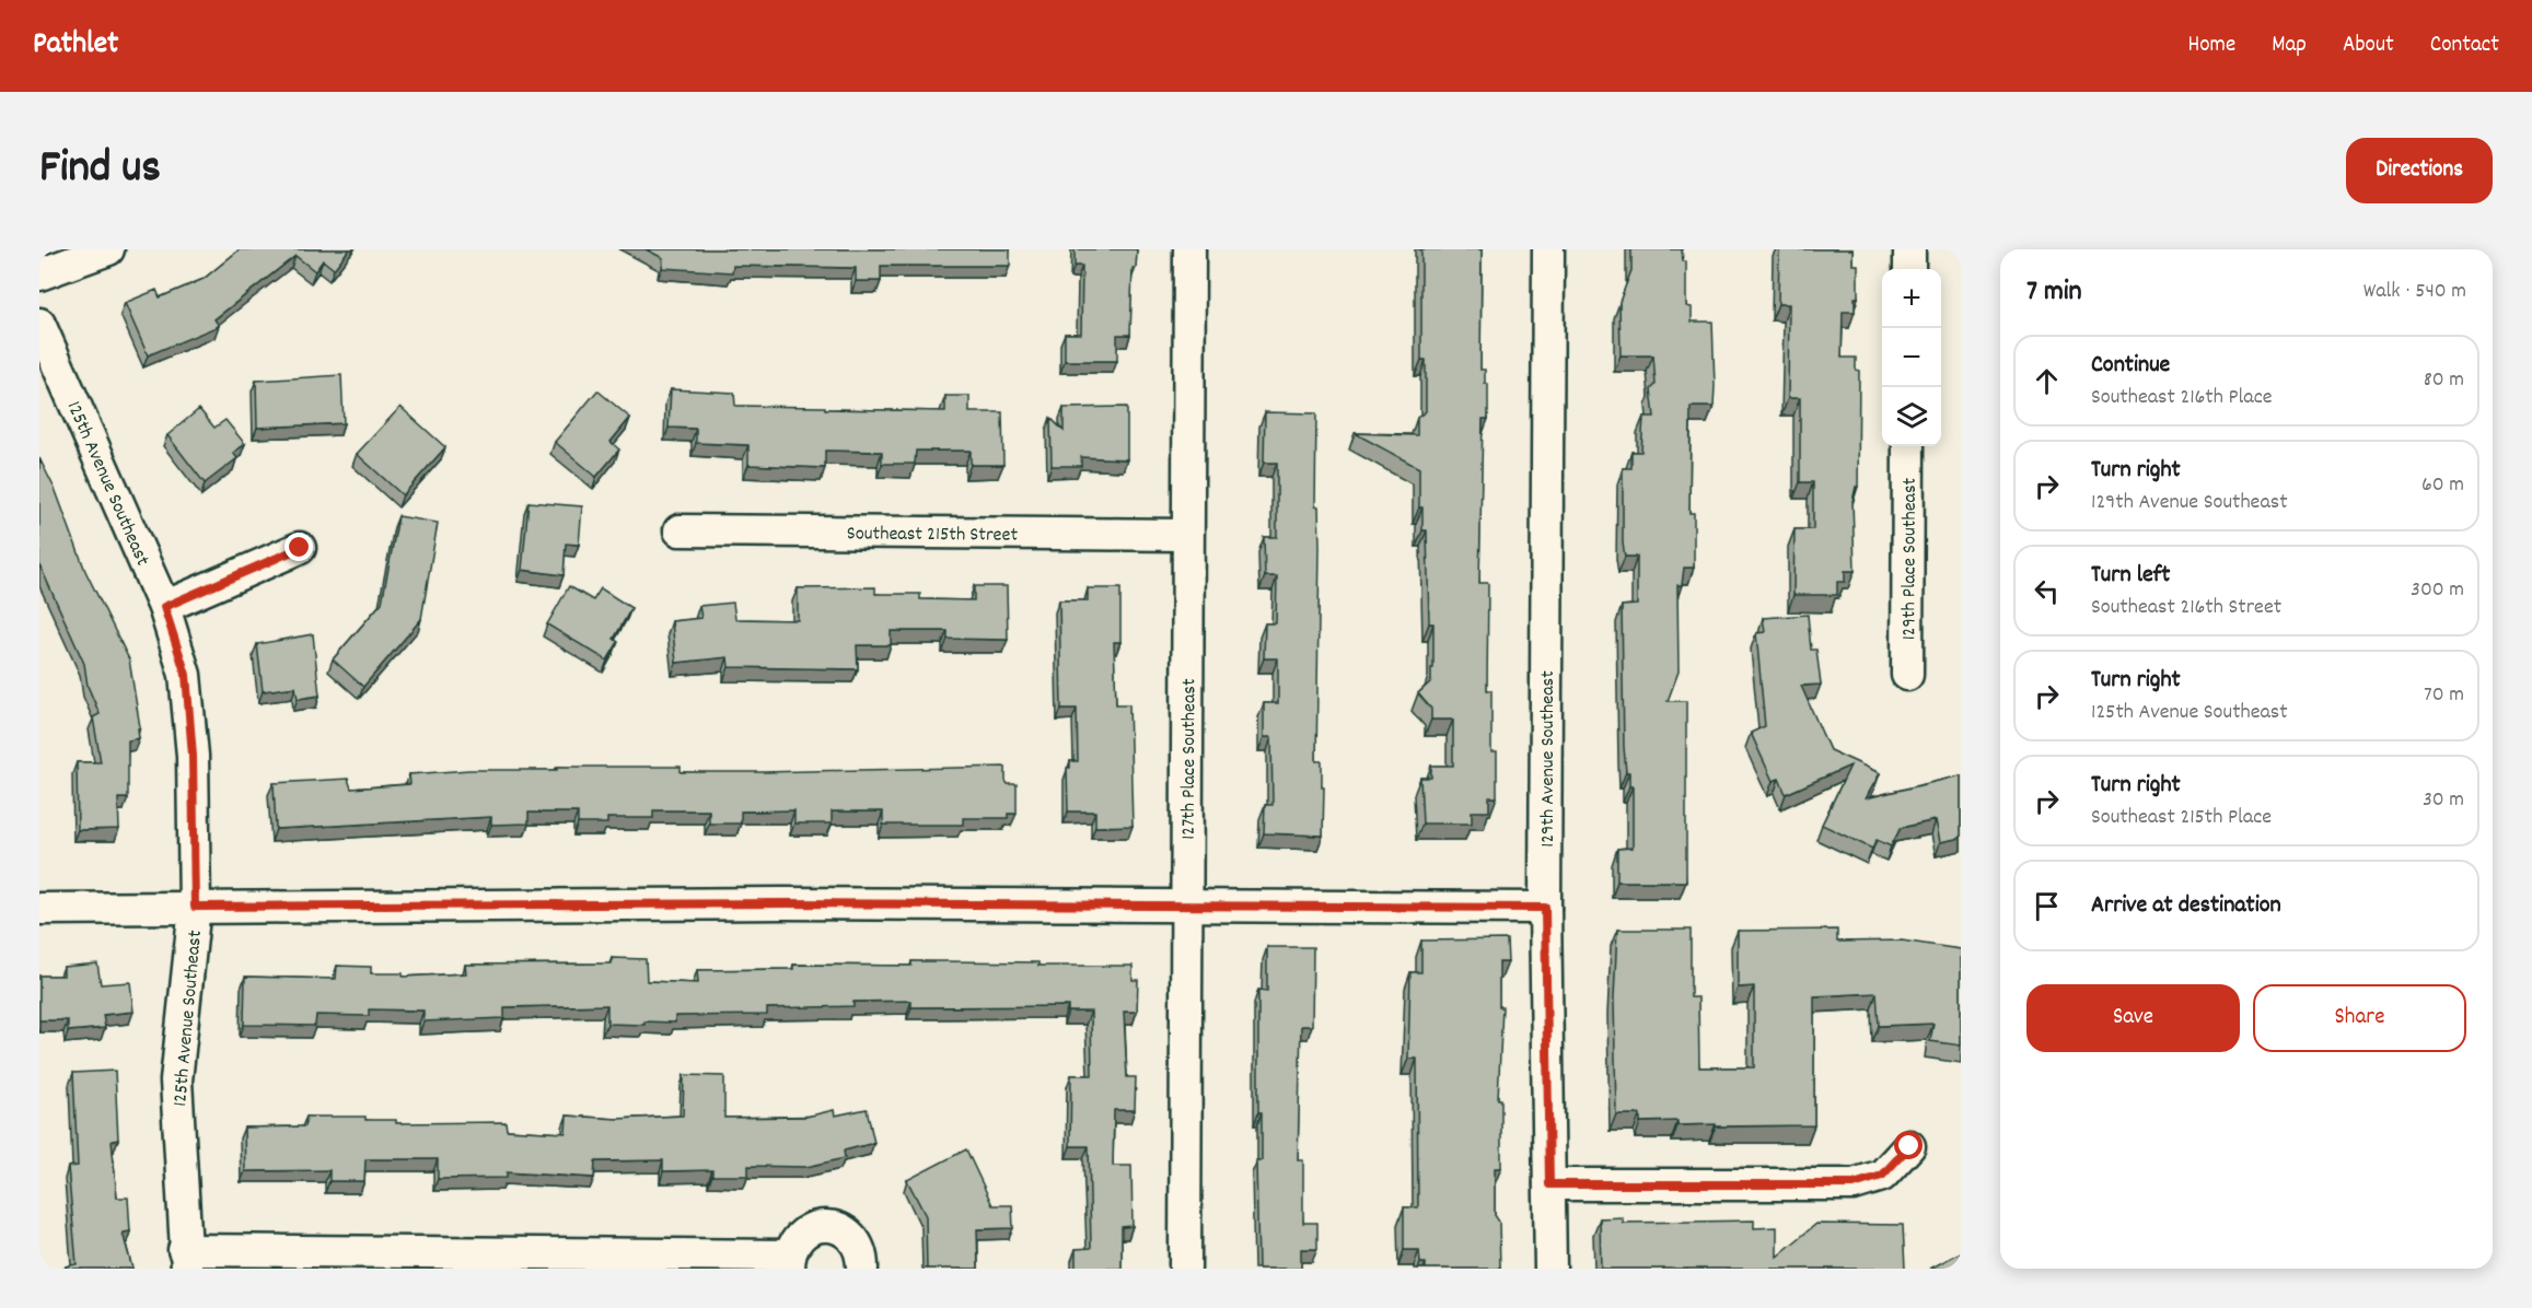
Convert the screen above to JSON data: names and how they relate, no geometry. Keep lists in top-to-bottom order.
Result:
{
  "streets": {
    "street": [
      "125th Avenue Southeast",
      "Southeast 215th Street",
      "129th Place Southeast",
      "127th Place Southeast",
      "129th Avenue Southeast"
    ]
  },
  "crossings": [
    ["Southeast 215th Street", "127th Place Southeast"]
  ],
  "page": {
    "header": "Pathlet",
    "nav": [
      "Home",
      "Map",
      "About",
      "Contact"
    ],
    "title": "Find us",
    "buttons": [
      "Directions",
      ["Save", "Share"]
    ],
    "heading": ["7 min", "Walk · 540 m"],
    "map_buttons": ["+", "−"],
    "list": [
      ["Continue", "Southeast 216th Place", "80 m"],
      ["Turn right", "129th Avenue Southeast", "60 m"],
      ["Turn left", "Southeast 216th Street", "300 m"],
      ["Turn right", "125th Avenue Southeast", "70 m"],
      ["Turn right", "Southeast 215th Place", "30 m"],
      "Arrive at destination"
    ]
  }
}
